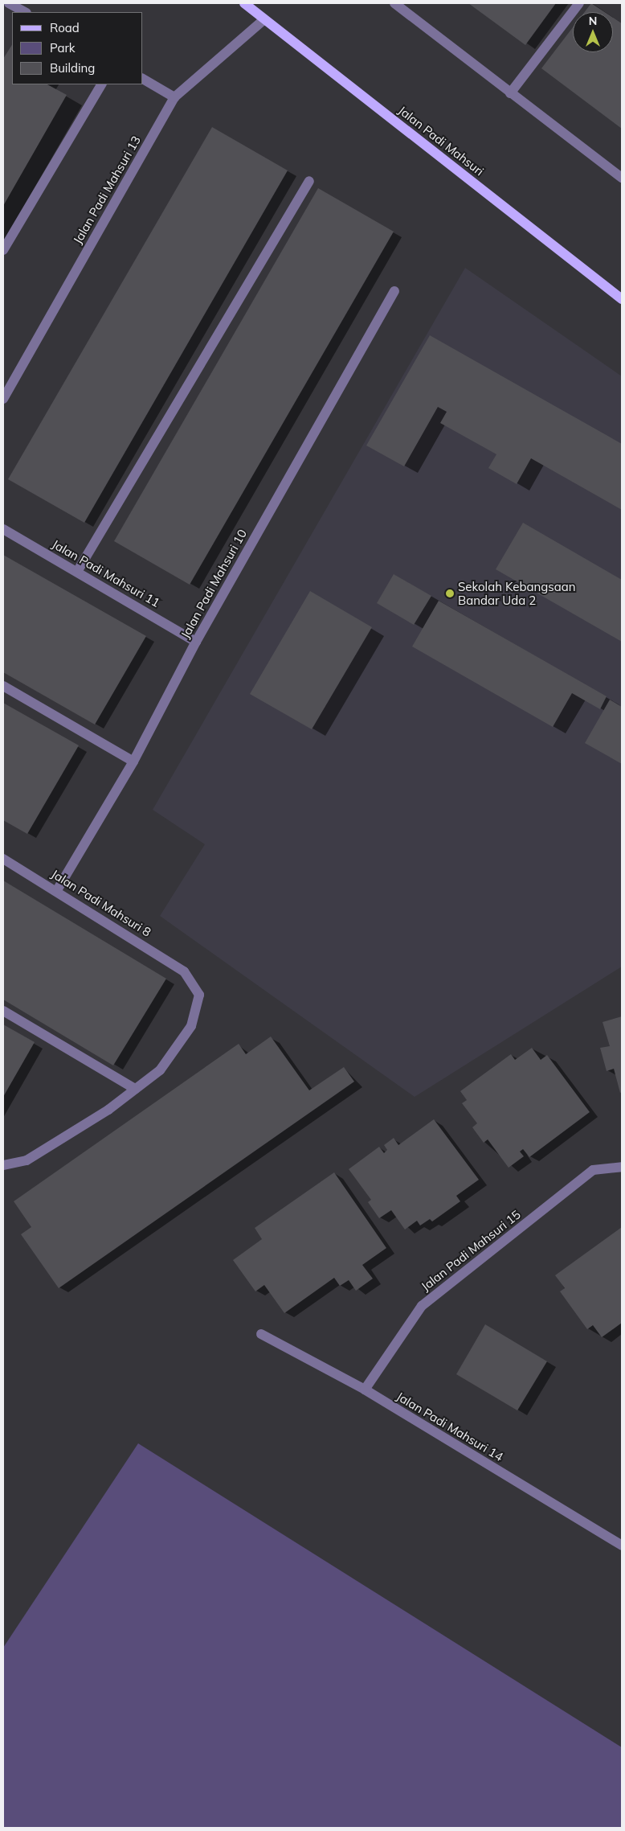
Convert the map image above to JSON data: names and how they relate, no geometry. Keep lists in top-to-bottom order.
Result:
{
  "streets": {
    "main road": ["Jalan Padi Mahsuri"],
    "street": [
      "Jalan Padi Mahsuri 13",
      "Jalan Padi Mahsuri 11",
      "Jalan Padi Mahsuri 10",
      "Jalan Padi Mahsuri 8",
      "Jalan Padi Mahsuri 15",
      "Jalan Padi Mahsuri 14"
    ]
  },
  "crossings": [
    ["Jalan Padi Mahsuri", "Jalan Padi Mahsuri 13"],
    ["Jalan Padi Mahsuri 11", "Jalan Padi Mahsuri 10"],
    ["Jalan Padi Mahsuri 10", "Jalan Padi Mahsuri 8"],
    ["Jalan Padi Mahsuri 15", "Jalan Padi Mahsuri 14"]
  ],
  "places": ["Sekolah Kebangsaan Bandar Uda 2"],
  "legend": ["Road", "Park", "Building"],
  "north": "top"
}
